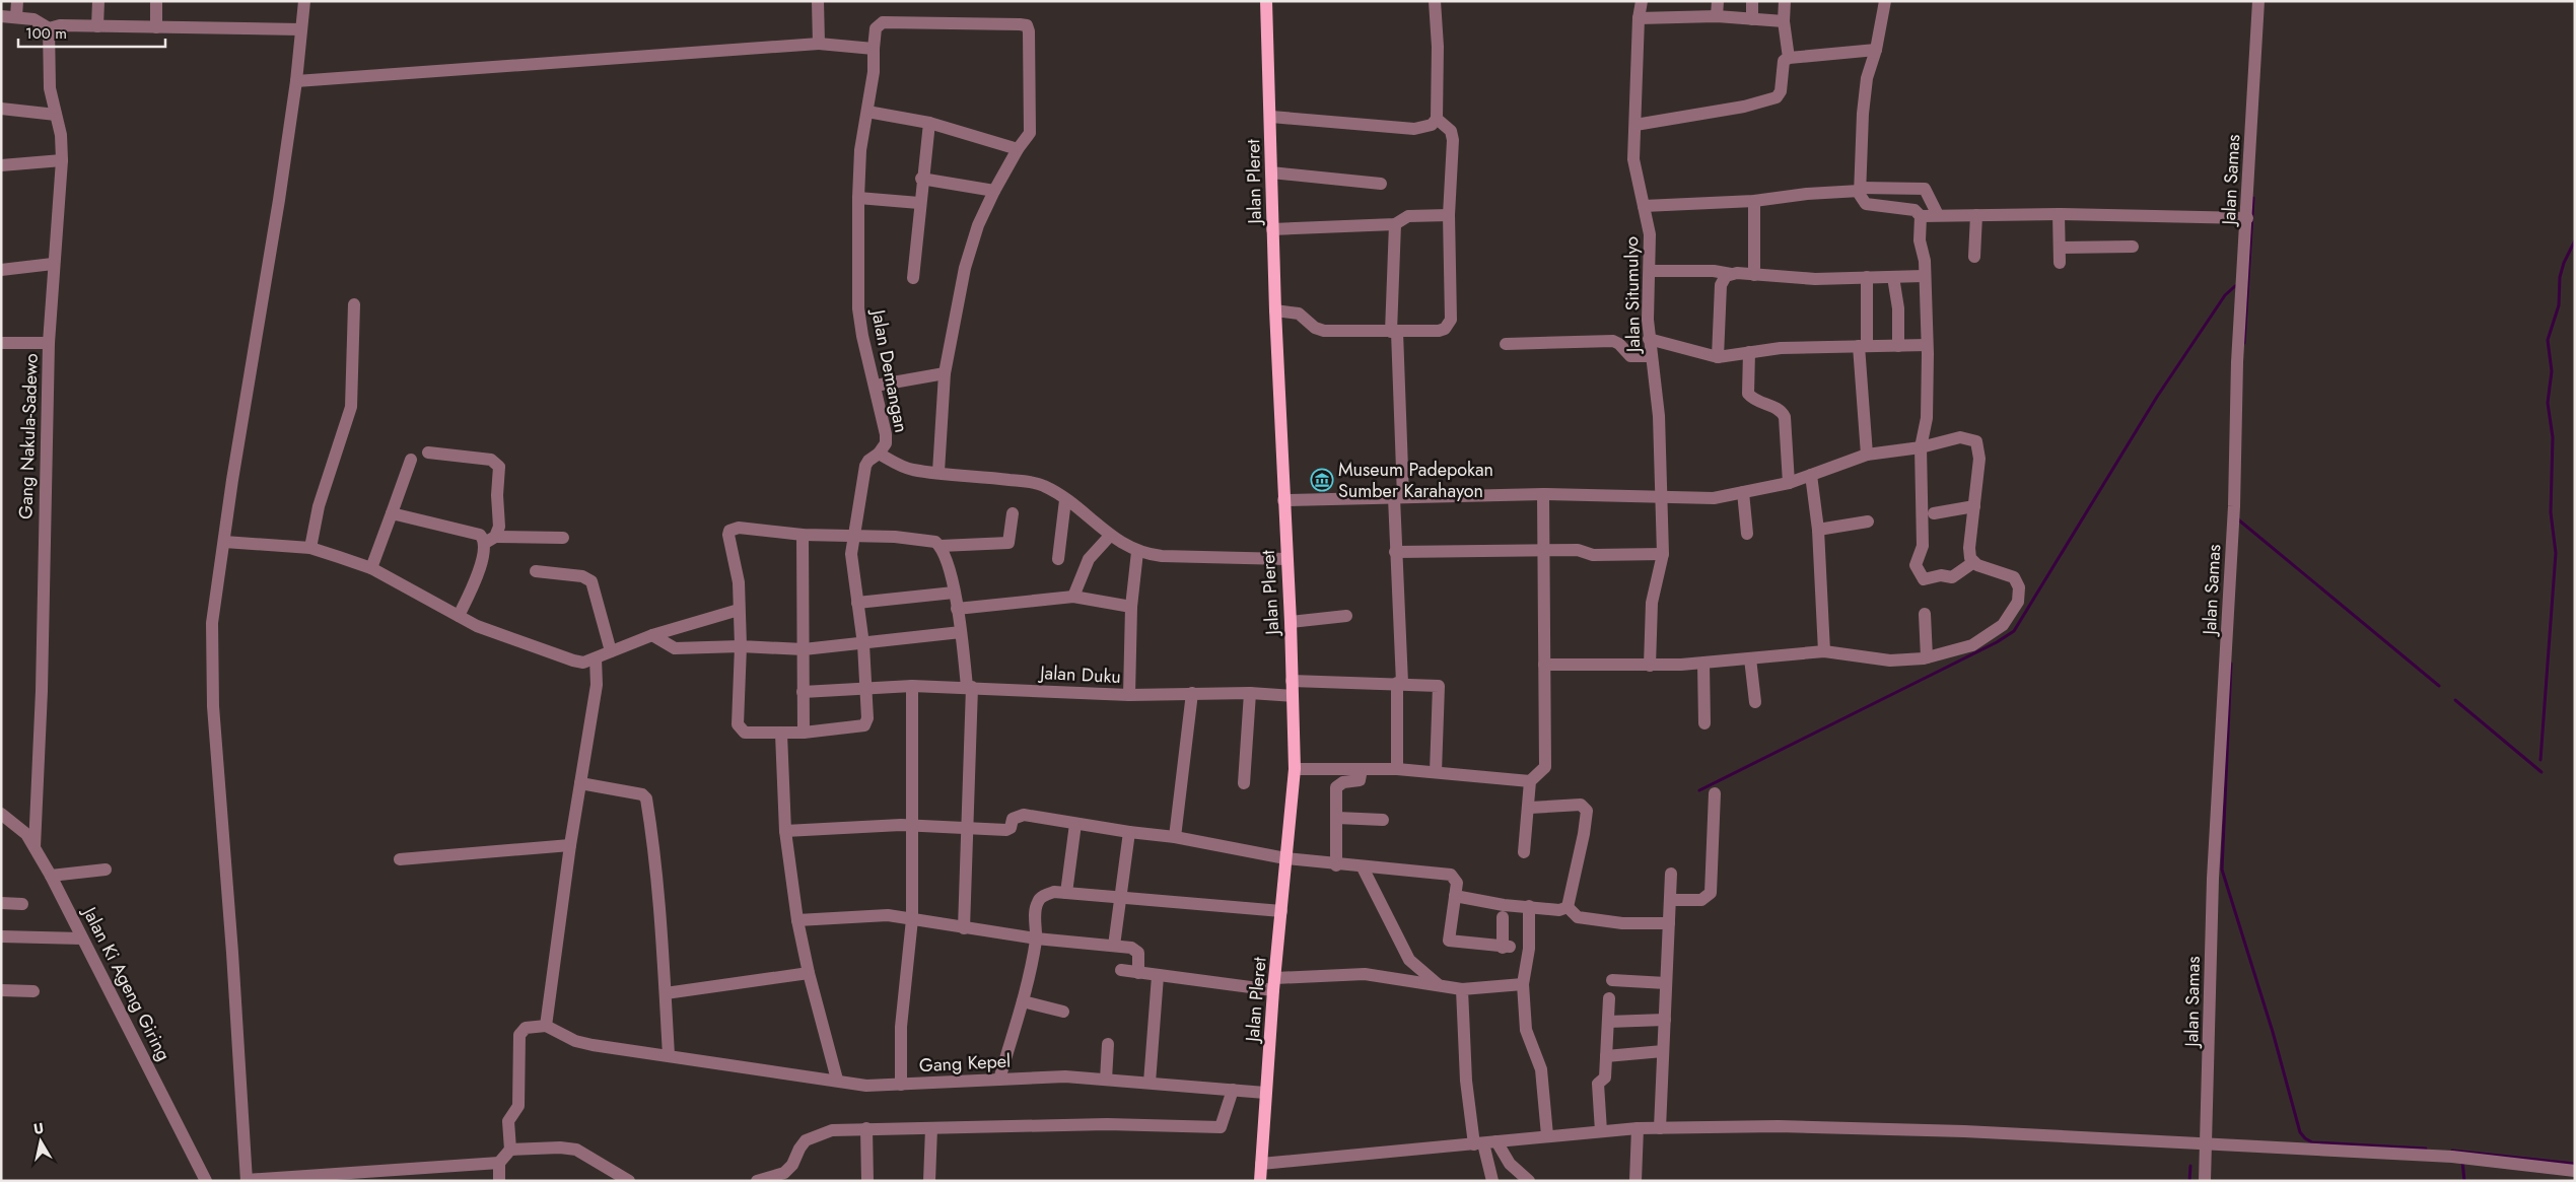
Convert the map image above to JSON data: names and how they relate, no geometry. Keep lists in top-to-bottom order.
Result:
{
  "streets": {
    "main road": ["Jalan Pleret"],
    "street": [
      "Jalan Samas",
      "Jalan Situmulyo",
      "Jalan Demangan",
      "Gang Nakula-Sadewo",
      "Jalan Duku",
      "Jalan Ki Ageng Giring",
      "Gang Kepel"
    ]
  },
  "crossings": [
    ["Jalan Pleret", "Jalan Demangan"],
    ["Jalan Pleret", "Jalan Duku"],
    ["Jalan Pleret", "Gang Kepel"],
    ["Gang Nakula-Sadewo", "Jalan Ki Ageng Giring"]
  ],
  "places": {
    "museum": ["Museum Padepokan Sumber Karahayon"]
  },
  "scale_bar": "100 m",
  "north": "top"
}
